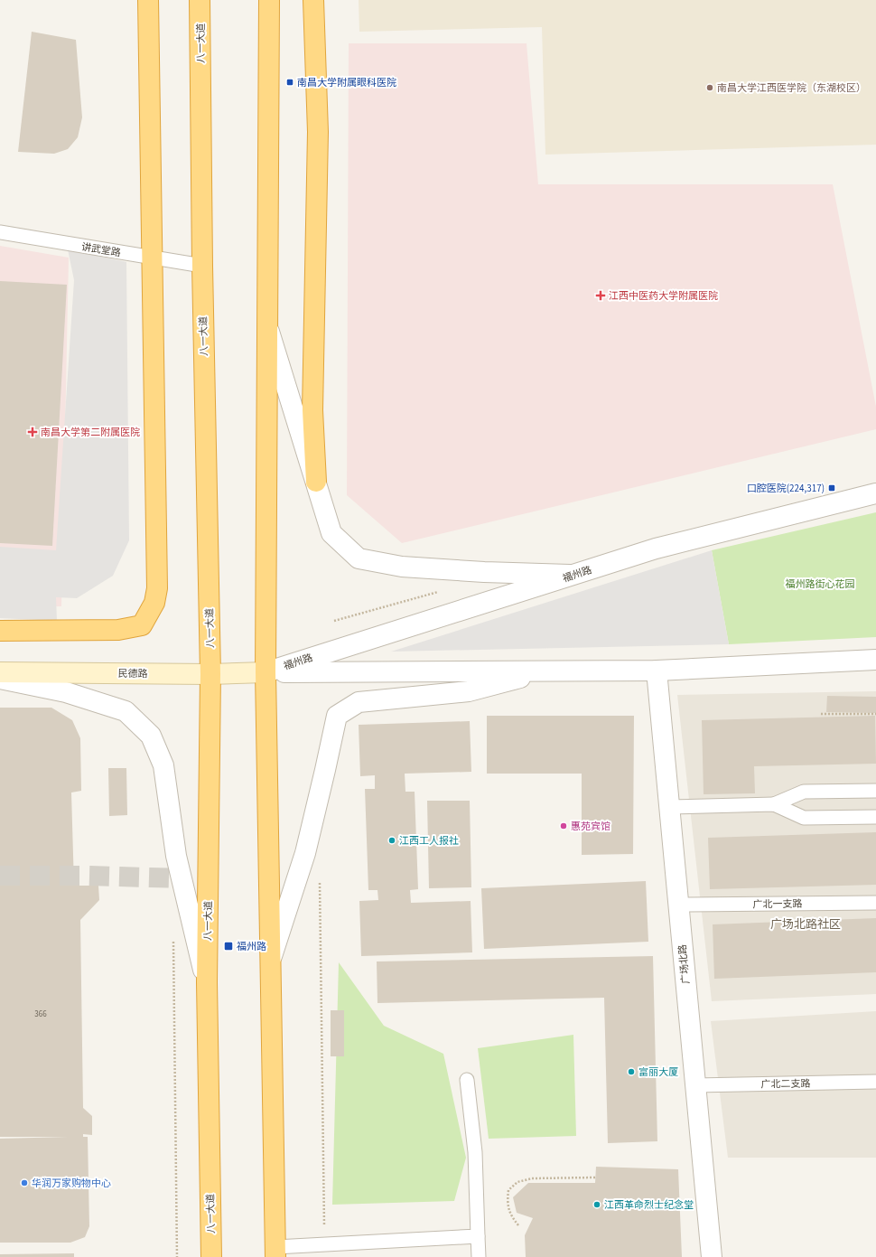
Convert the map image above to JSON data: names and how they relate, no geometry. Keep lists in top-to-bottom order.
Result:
{
  "streets": {
    "highway": ["八一大道"],
    "main road": ["民德路"],
    "street": ["福州路", "广场北路"],
    "lane": ["讲武堂路", "广北一支路", "广北二支路"]
  },
  "crossings": [
    ["八一大道", "讲武堂路"],
    ["八一大道", "民德路"],
    ["福州路", "民德路"],
    ["福州路", "广场北路"],
    ["广北一支路", "广场北路"],
    ["广场北路", "广北二支路"]
  ],
  "districts": ["广场北路社区"],
  "parks": ["福州路街心花园"],
  "places": {
    "transit": ["南昌大学附属眼科医院", "口腔医院(224,317)", "福州路"],
    "other": [
      "南昌大学江西医学院（东湖校区）",
      "惠苑宾馆",
      "江西工人报社",
      "富丽大厦",
      "华润万家购物中心",
      "江西革命烈士纪念堂"
    ],
    "health": ["江西中医药大学附属医院", "南昌大学第二附属医院"]
  },
  "house_numbers": ["366"]
}
